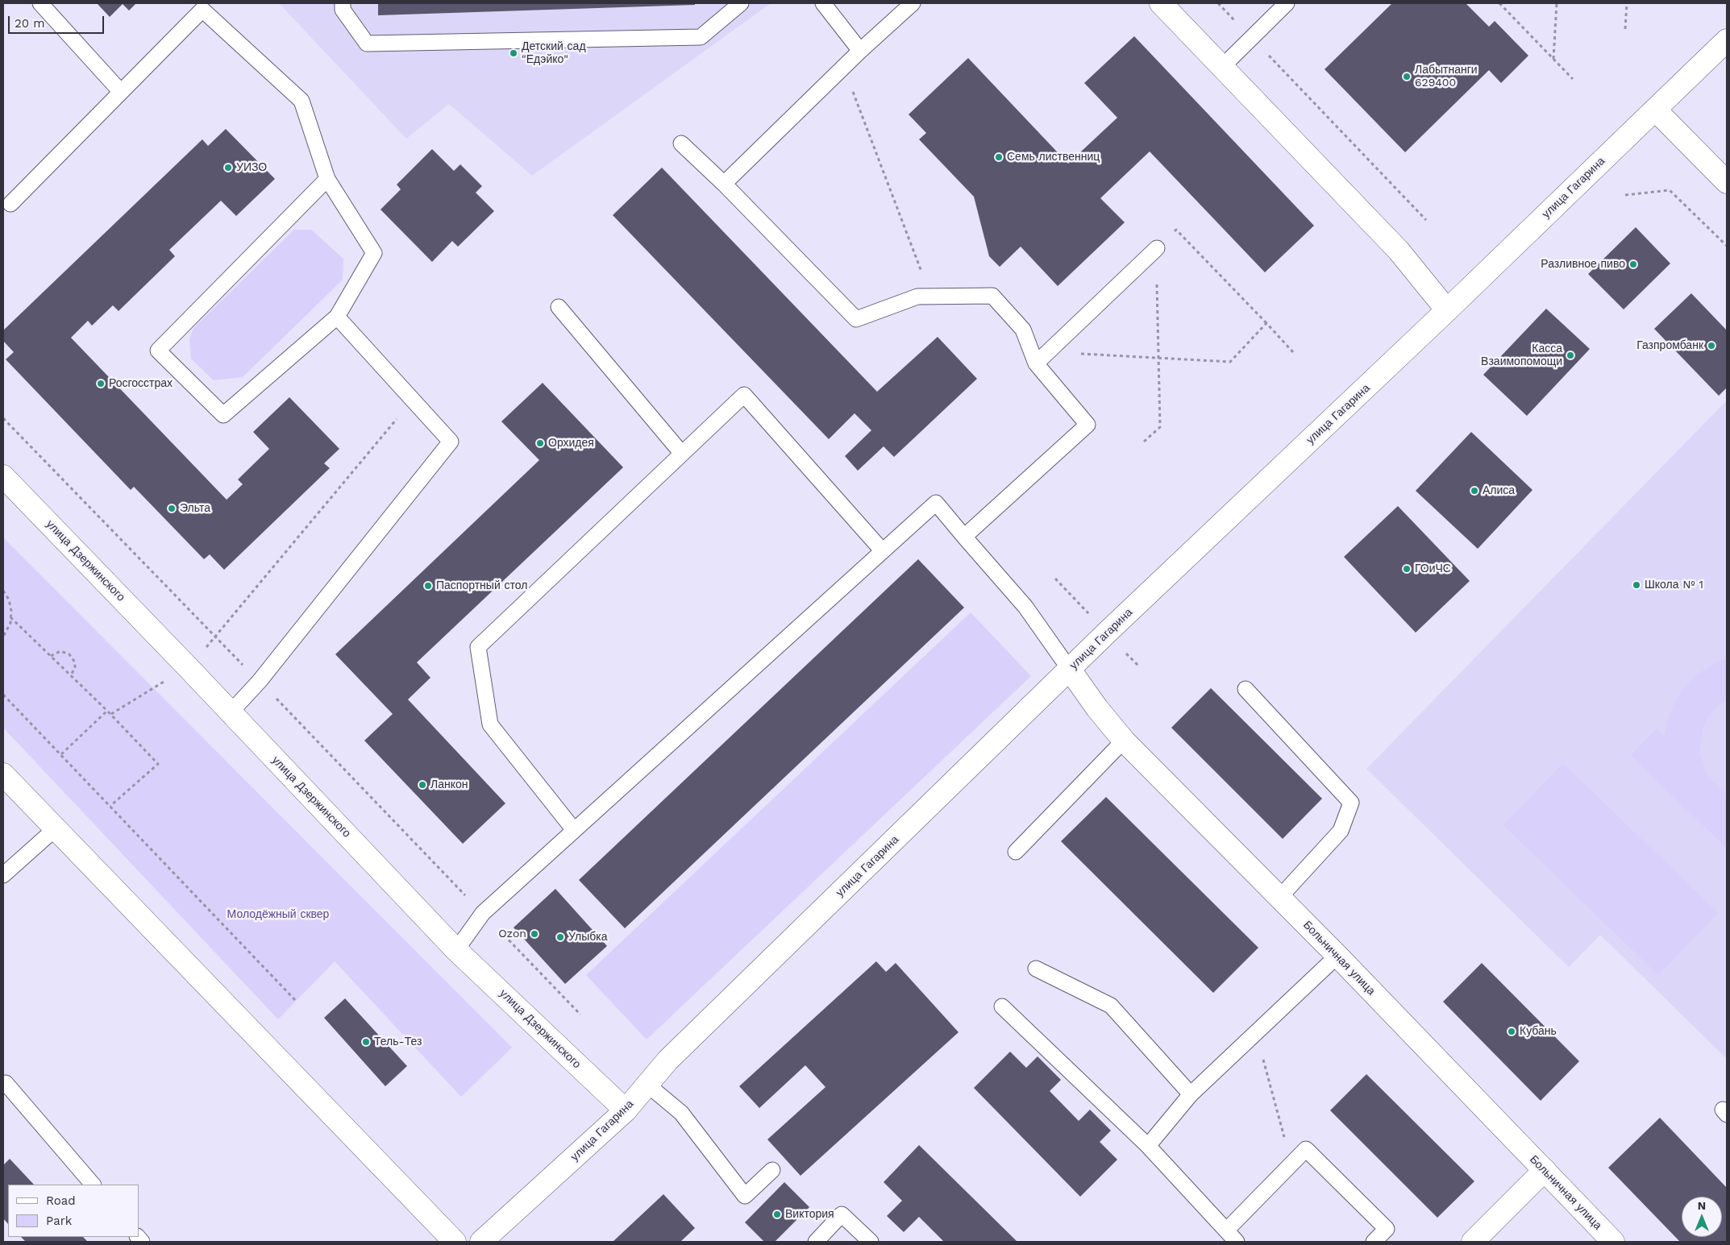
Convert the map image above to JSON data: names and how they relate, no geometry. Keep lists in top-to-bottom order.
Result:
{
  "streets": {
    "street": ["улица Гагарина", "улица Дзержинского", "Больничная улица"]
  },
  "crossings": [
    ["улица Гагарина", "улица Дзержинского"],
    ["улица Гагарина", "Больничная улица"]
  ],
  "parks": ["Молодёжный сквер"],
  "places": [
    "Детский сад \"Едэйко\"",
    "Лабытнанги 629400",
    "Семь лиственниц",
    "УИЗО",
    "Разливное пиво",
    "Газпромбанк",
    "Касса Взаимопомощи",
    "Росгосстрах",
    "Орхидея",
    "Алиса",
    "Эльта",
    "ГОиЧС",
    "Школа № 1",
    "Паспортный стол",
    "Ланкон",
    "Ozon",
    "Улыбка",
    "Кубань",
    "Тель-Тез",
    "Виктория"
  ],
  "legend": ["Road", "Park"],
  "scale_bar": "20 m",
  "north": "top"
}
